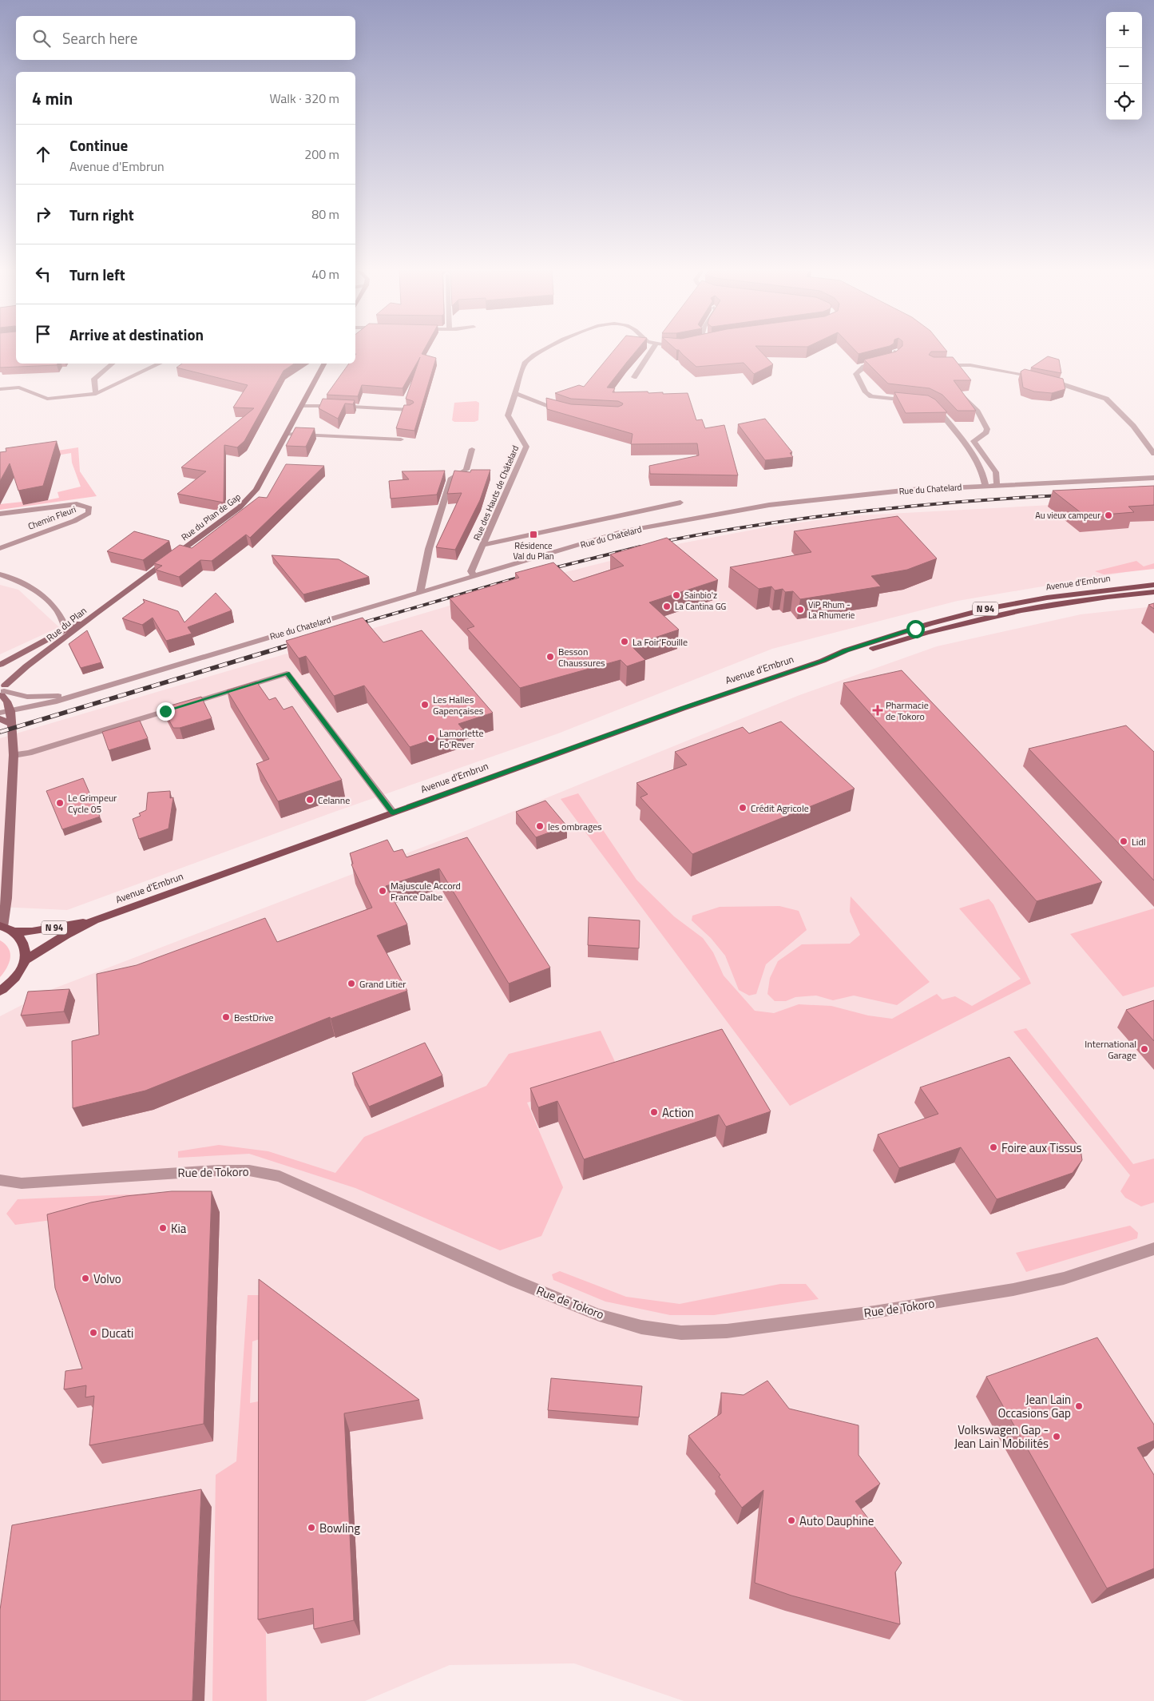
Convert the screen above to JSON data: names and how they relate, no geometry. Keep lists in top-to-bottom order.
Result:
{
  "streets": {
    "main road": [
      "Rue du Plan de Gap",
      "Avenue d'Embrun",
      "N 94",
      "Rue du Plan"
    ],
    "street": [
      "Rue du Chatelard",
      "Rue des Hauts de Châtelard",
      "Chemin Fleuri",
      "Rue de Tokoro"
    ]
  },
  "crossings": [
    ["Rue du Chatelard", "Rue des Hauts de Châtelard"],
    ["Rue du Chatelard", "Rue du Plan"],
    ["Rue du Plan de Gap", "Rue du Plan"]
  ],
  "places": {
    "other": [
      "Au vieux campeur",
      "Sainbio'z",
      "La Cantina GG",
      "ViP Rhum - La Rhumerie",
      "La Foir'Fouille",
      "Besson Chaussures",
      "Les Halles Gapençaises",
      "Lamorlette Fo'Rever",
      "Celanne",
      "Le Grimpeur Cycle 05",
      "Crédit Agricole",
      "les ombrages",
      "Lidl",
      "Majuscule Accord France Dalbe",
      "Grand Litier",
      "BestDrive",
      "International Garage",
      "Action",
      "Foire aux Tissus",
      "Kia",
      "Volvo",
      "Ducati",
      "Jean Lain Occasions Gap",
      "Volkswagen Gap - Jean Lain Mobilités",
      "Auto Dauphine",
      "Bowling"
    ],
    "transit": ["Résidence Val du Plan"],
    "health": ["Pharmacie de Tokoro"]
  },
  "page": {
    "map_buttons": ["+", "−"],
    "search": "Search here",
    "heading": ["4 min", "Walk · 320 m"],
    "list": [
      ["Continue", "Avenue d'Embrun", "200 m"],
      ["Turn right", "80 m"],
      ["Turn left", "40 m"],
      "Arrive at destination"
    ]
  }
}
